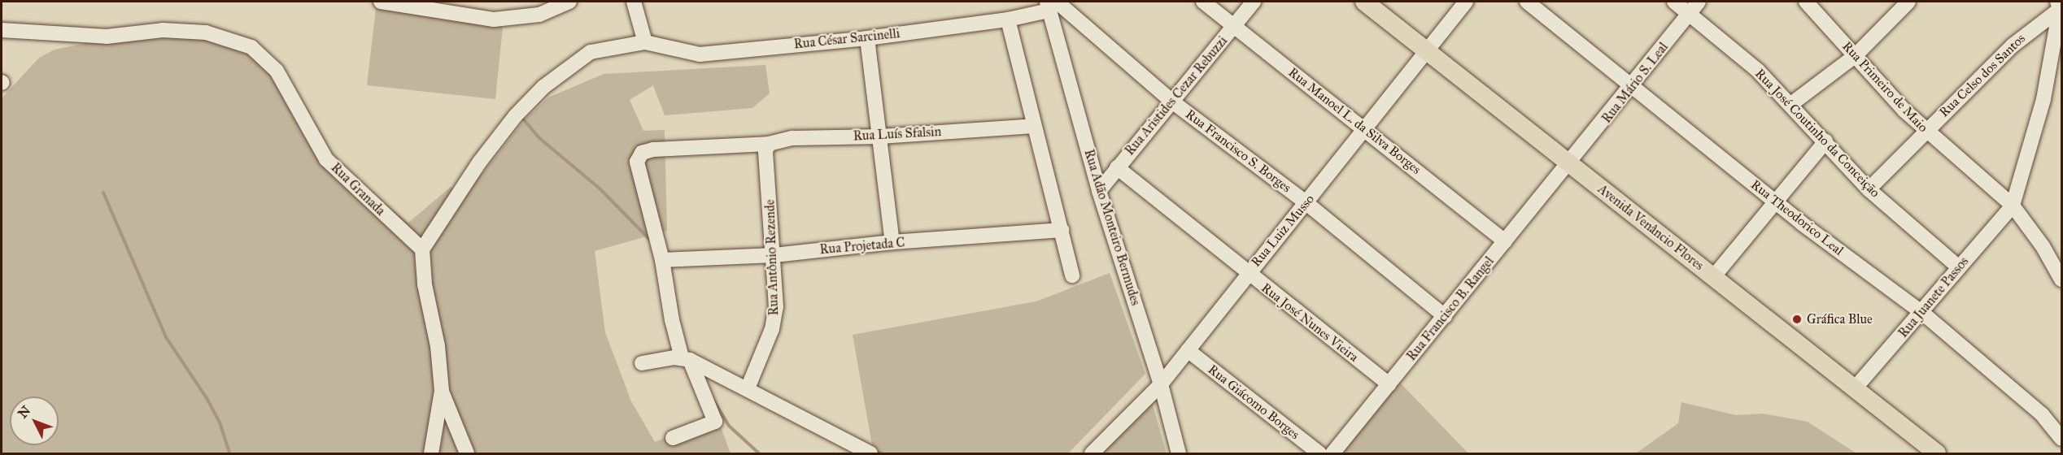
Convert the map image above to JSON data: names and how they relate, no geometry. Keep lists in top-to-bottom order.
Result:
{
  "streets": {
    "main road": ["Avenida Venâncio Flores"],
    "street": [
      "Rua César Sarcinelli",
      "Rua Celso dos Santos",
      "Rua Mário S. Leal",
      "Rua Primeiro de Maio",
      "Rua Aristides Cezar Rebuzzi",
      "Rua Manoel L. da Silva Borges",
      "Rua José Coutinho da Conceição",
      "Rua Luís Sfalsin",
      "Rua Francisco S. Borges",
      "Rua Granada",
      "Rua Theodorico Leal",
      "Rua Adão Monteiro Bermudes",
      "Rua Luiz Musso",
      "Rua Projetada C",
      "Rua Antônio Rezende",
      "Rua Juanete Passos",
      "Rua Francisco B. Rangel",
      "Rua José Nunes Vieira",
      "Rua Giácomo Borges"
    ]
  },
  "crossings": [
    ["Rua César Sarcinelli", "Rua Francisco S. Borges"],
    ["Rua César Sarcinelli", "Rua Adão Monteiro Bermudes"],
    ["Rua Celso dos Santos", "Rua Primeiro de Maio"],
    ["Rua Celso dos Santos", "Rua José Coutinho da Conceição"],
    ["Rua Celso dos Santos", "Rua Juanete Passos"],
    ["Rua Mário S. Leal", "Rua José Coutinho da Conceição"],
    ["Rua Mário S. Leal", "Rua Theodorico Leal"],
    ["Rua Mário S. Leal", "Avenida Venâncio Flores"],
    ["Rua Mário S. Leal", "Rua Francisco B. Rangel"],
    ["Rua Primeiro de Maio", "Rua Juanete Passos"],
    ["Rua Aristides Cezar Rebuzzi", "Rua Manoel L. da Silva Borges"],
    ["Rua Aristides Cezar Rebuzzi", "Rua Francisco S. Borges"],
    ["Rua Aristides Cezar Rebuzzi", "Rua Adão Monteiro Bermudes"],
    ["Rua Aristides Cezar Rebuzzi", "Rua José Nunes Vieira"],
    ["Rua Manoel L. da Silva Borges", "Rua Luiz Musso"],
    ["Rua Manoel L. da Silva Borges", "Rua Francisco B. Rangel"],
    ["Rua José Coutinho da Conceição", "Rua Juanete Passos"],
    ["Rua Luís Sfalsin", "Rua Projetada C"],
    ["Rua Luís Sfalsin", "Rua Antônio Rezende"],
    ["Rua Francisco S. Borges", "Rua Adão Monteiro Bermudes"],
    ["Rua Francisco S. Borges", "Rua Luiz Musso"],
    ["Rua Francisco S. Borges", "Rua Francisco B. Rangel"],
    ["Rua Theodorico Leal", "Rua Juanete Passos"],
    ["Rua Adão Monteiro Bermudes", "Rua Luiz Musso"],
    ["Avenida Venâncio Flores", "Rua Luiz Musso"],
    ["Avenida Venâncio Flores", "Rua Juanete Passos"],
    ["Avenida Venâncio Flores", "Rua Francisco B. Rangel"],
    ["Rua Luiz Musso", "Rua José Nunes Vieira"],
    ["Rua Luiz Musso", "Rua Giácomo Borges"],
    ["Rua Projetada C", "Rua Antônio Rezende"],
    ["Rua Francisco B. Rangel", "Rua José Nunes Vieira"]
  ],
  "places": ["Gráfica Blue"],
  "north": "top left"
}
